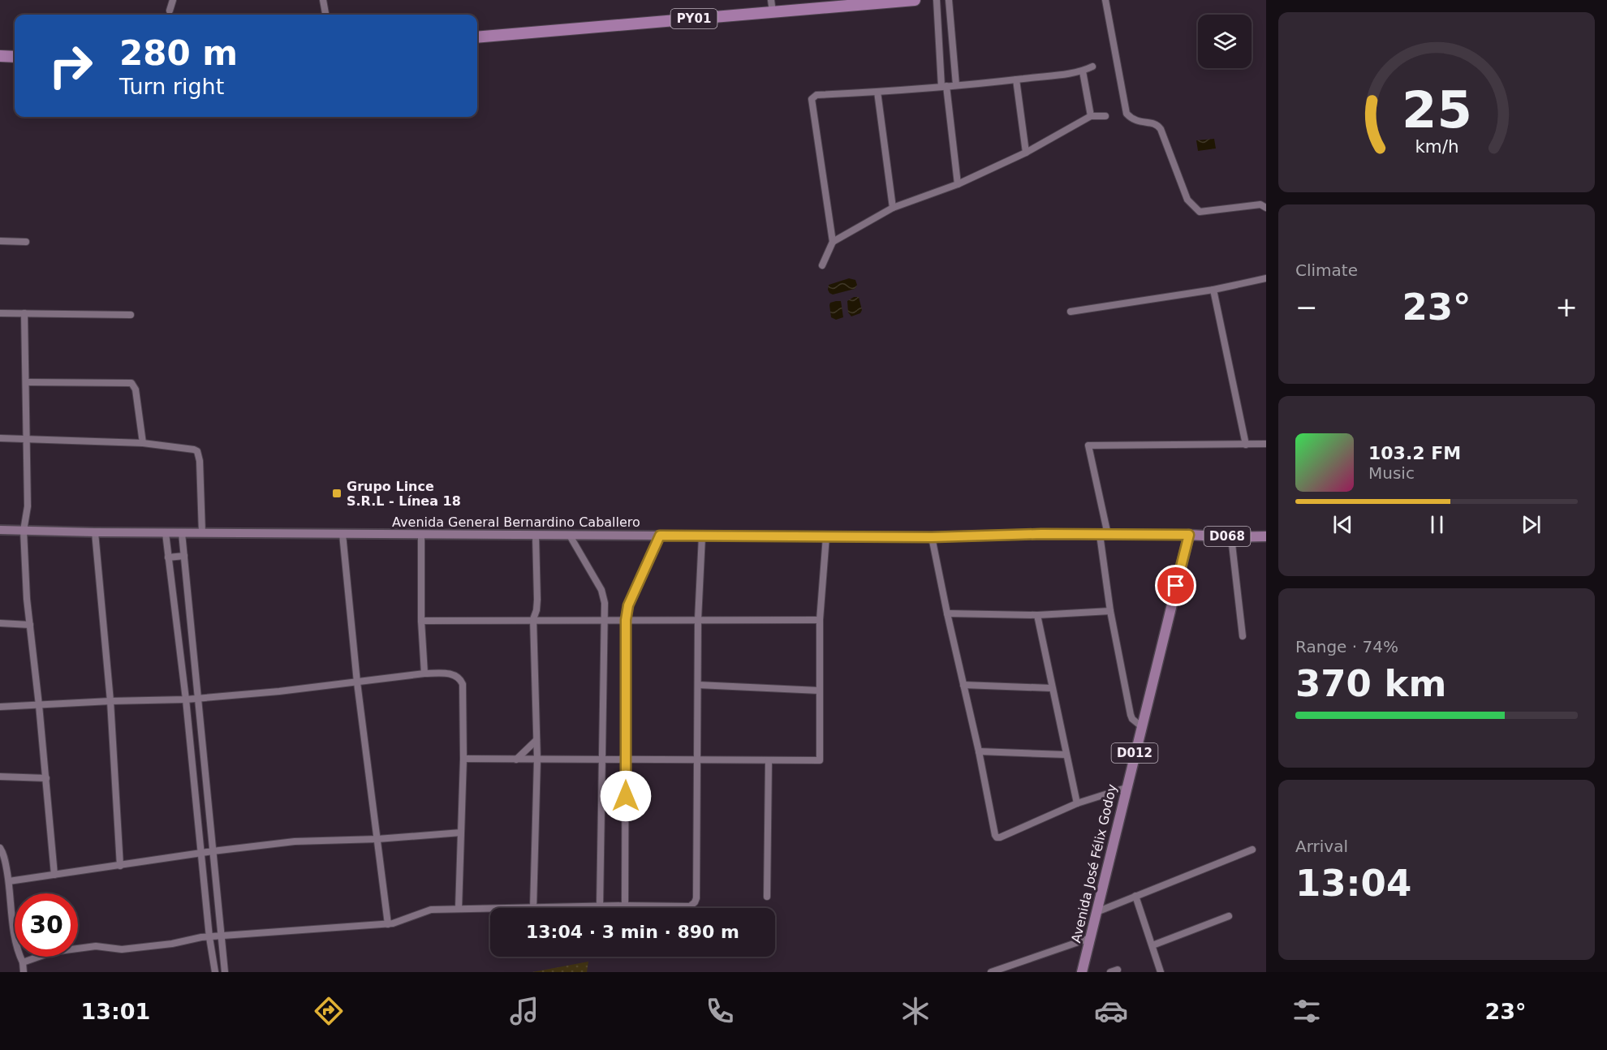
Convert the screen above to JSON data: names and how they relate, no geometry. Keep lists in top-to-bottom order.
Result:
{
  "streets": {
    "highway": ["PY01"],
    "main road": [
      "Avenida General Bernardino Caballero",
      "D068",
      "D012",
      "Avenida José Félix Godoy"
    ]
  },
  "crossings": [
    ["Avenida General Bernardino Caballero", "Avenida José Félix Godoy"]
  ],
  "places": {
    "transit": ["Grupo Lince S.R.L - Línea 18"]
  },
  "page": {
    "turn": ["280 m", "Turn right"],
    "tile": [
      "Climate",
      ["Range · 74%", "370 km"],
      ["Arrival", "13:04"]
    ],
    "heat": ["−", "23°", "+"],
    "song": ["103.2 FM", "Music"],
    "limit": "30",
    "trip": "13:04 · 3 min · 890 m",
    "tabs": ["13:01", "23°"],
    "gauge": ["25", "km/h"]
  }
}
